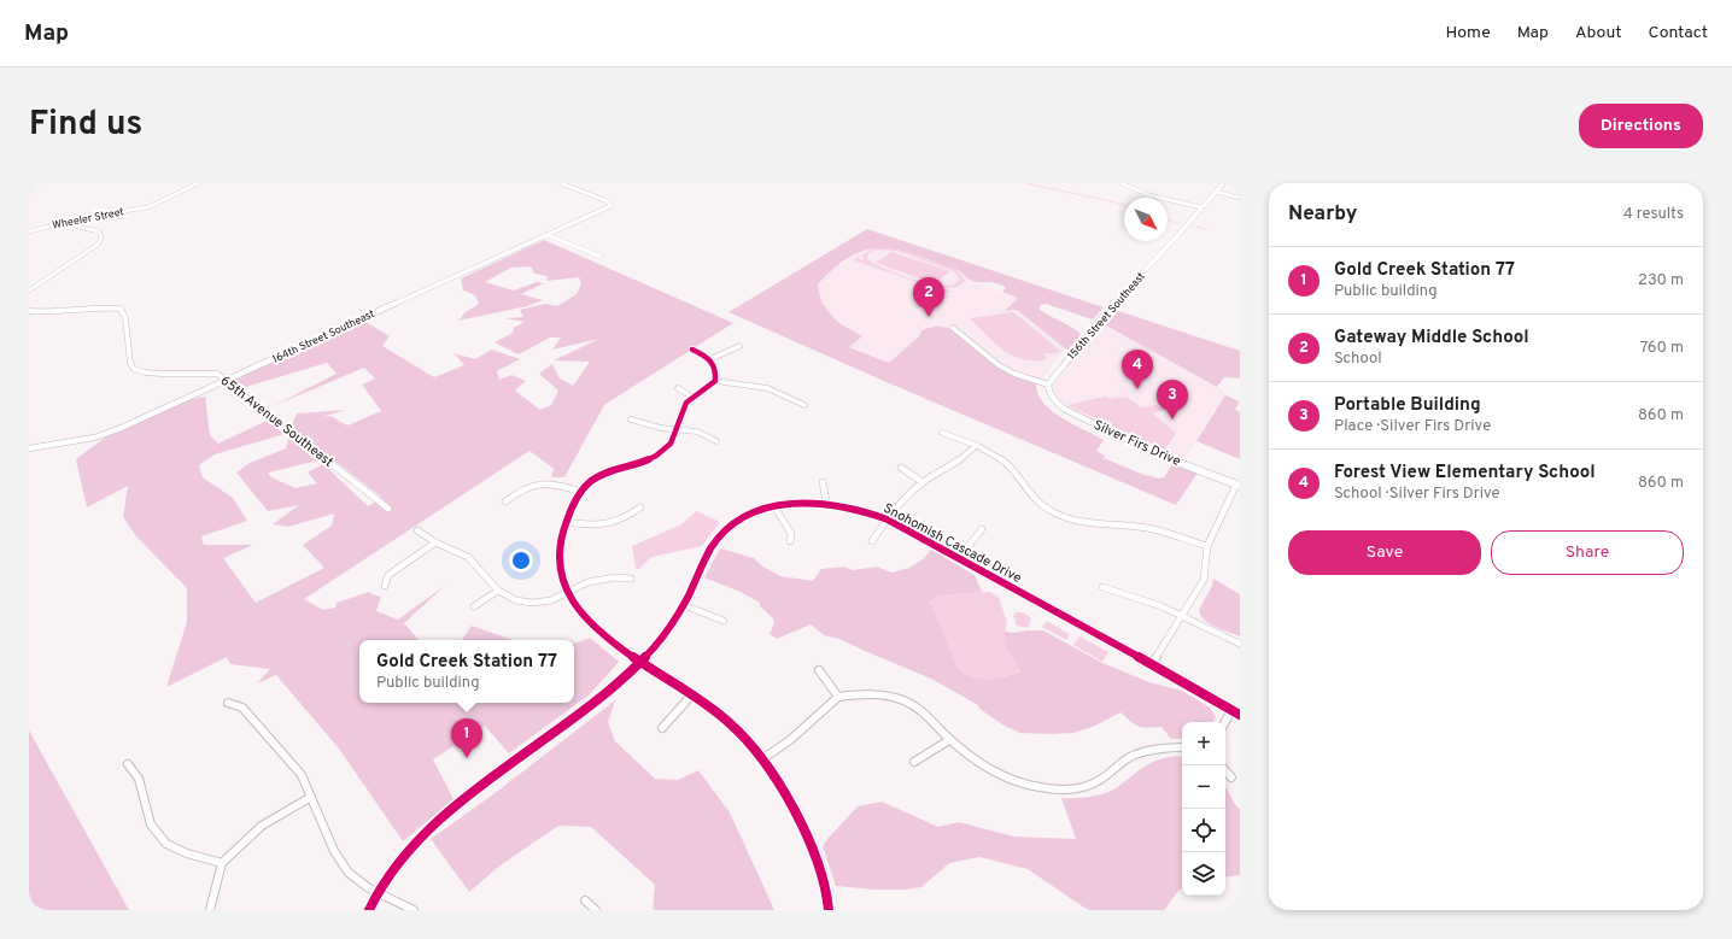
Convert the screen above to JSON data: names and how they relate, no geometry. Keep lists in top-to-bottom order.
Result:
{
  "streets": {
    "street": [
      "Wheeler Street",
      "156th Street Southeast",
      "164th Street Southeast",
      "65th Avenue Southeast",
      "Silver Firs Drive",
      "Snohomish Cascade Drive"
    ]
  },
  "crossings": [
    ["156th Street Southeast", "Silver Firs Drive"],
    ["164th Street Southeast", "65th Avenue Southeast"]
  ],
  "north": "bottom right",
  "page": {
    "header": "Map",
    "nav": [
      "Home",
      "Map",
      "About",
      "Contact"
    ],
    "title": "Find us",
    "buttons": [
      "Directions",
      ["Save", "Share"]
    ],
    "heading": ["Nearby", "4 results"],
    "list": [
      {
        "mark": "1",
        "name": "Gold Creek Station 77",
        "note": "Public building",
        "value": "230 m"
      },
      {
        "mark": "2",
        "name": "Gateway Middle School",
        "note": "School",
        "value": "760 m"
      },
      {
        "mark": "3",
        "name": "Portable Building",
        "note": "Place · Silver Firs Drive",
        "value": "860 m"
      },
      {
        "mark": "4",
        "name": "Forest View Elementary School",
        "note": "School · Silver Firs Drive",
        "value": "860 m"
      }
    ],
    "pins": [
      "2",
      "4",
      "3",
      "1"
    ],
    "popup": ["Gold Creek Station 77", "Public building"],
    "map_buttons": ["+", "−"]
  }
}
